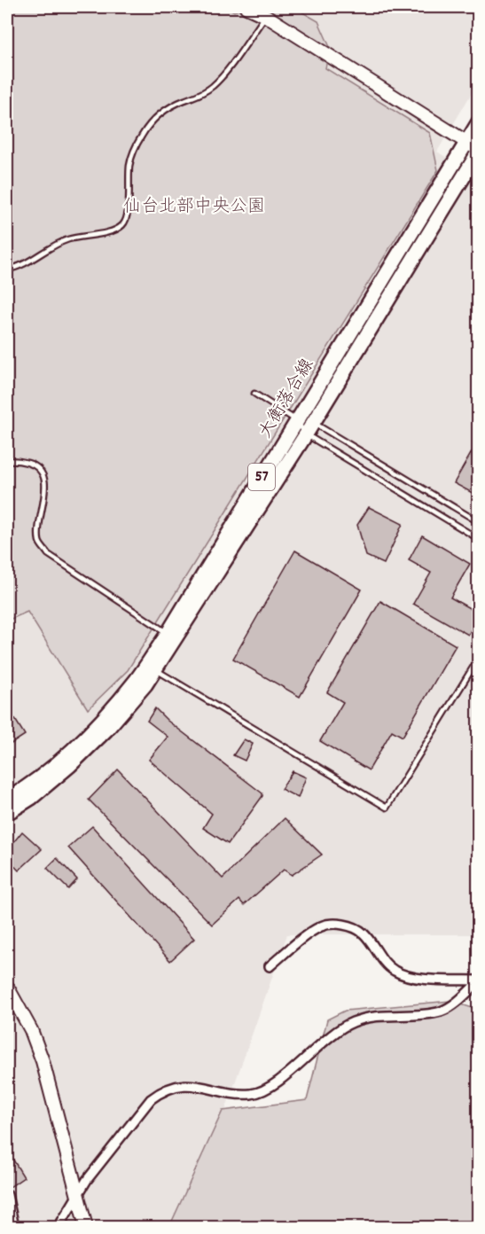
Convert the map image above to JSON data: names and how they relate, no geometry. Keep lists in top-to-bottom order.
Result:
{
  "streets": {
    "main road": ["大衡落合線", "57"]
  },
  "parks": ["仙台北部中央公園"]
}
